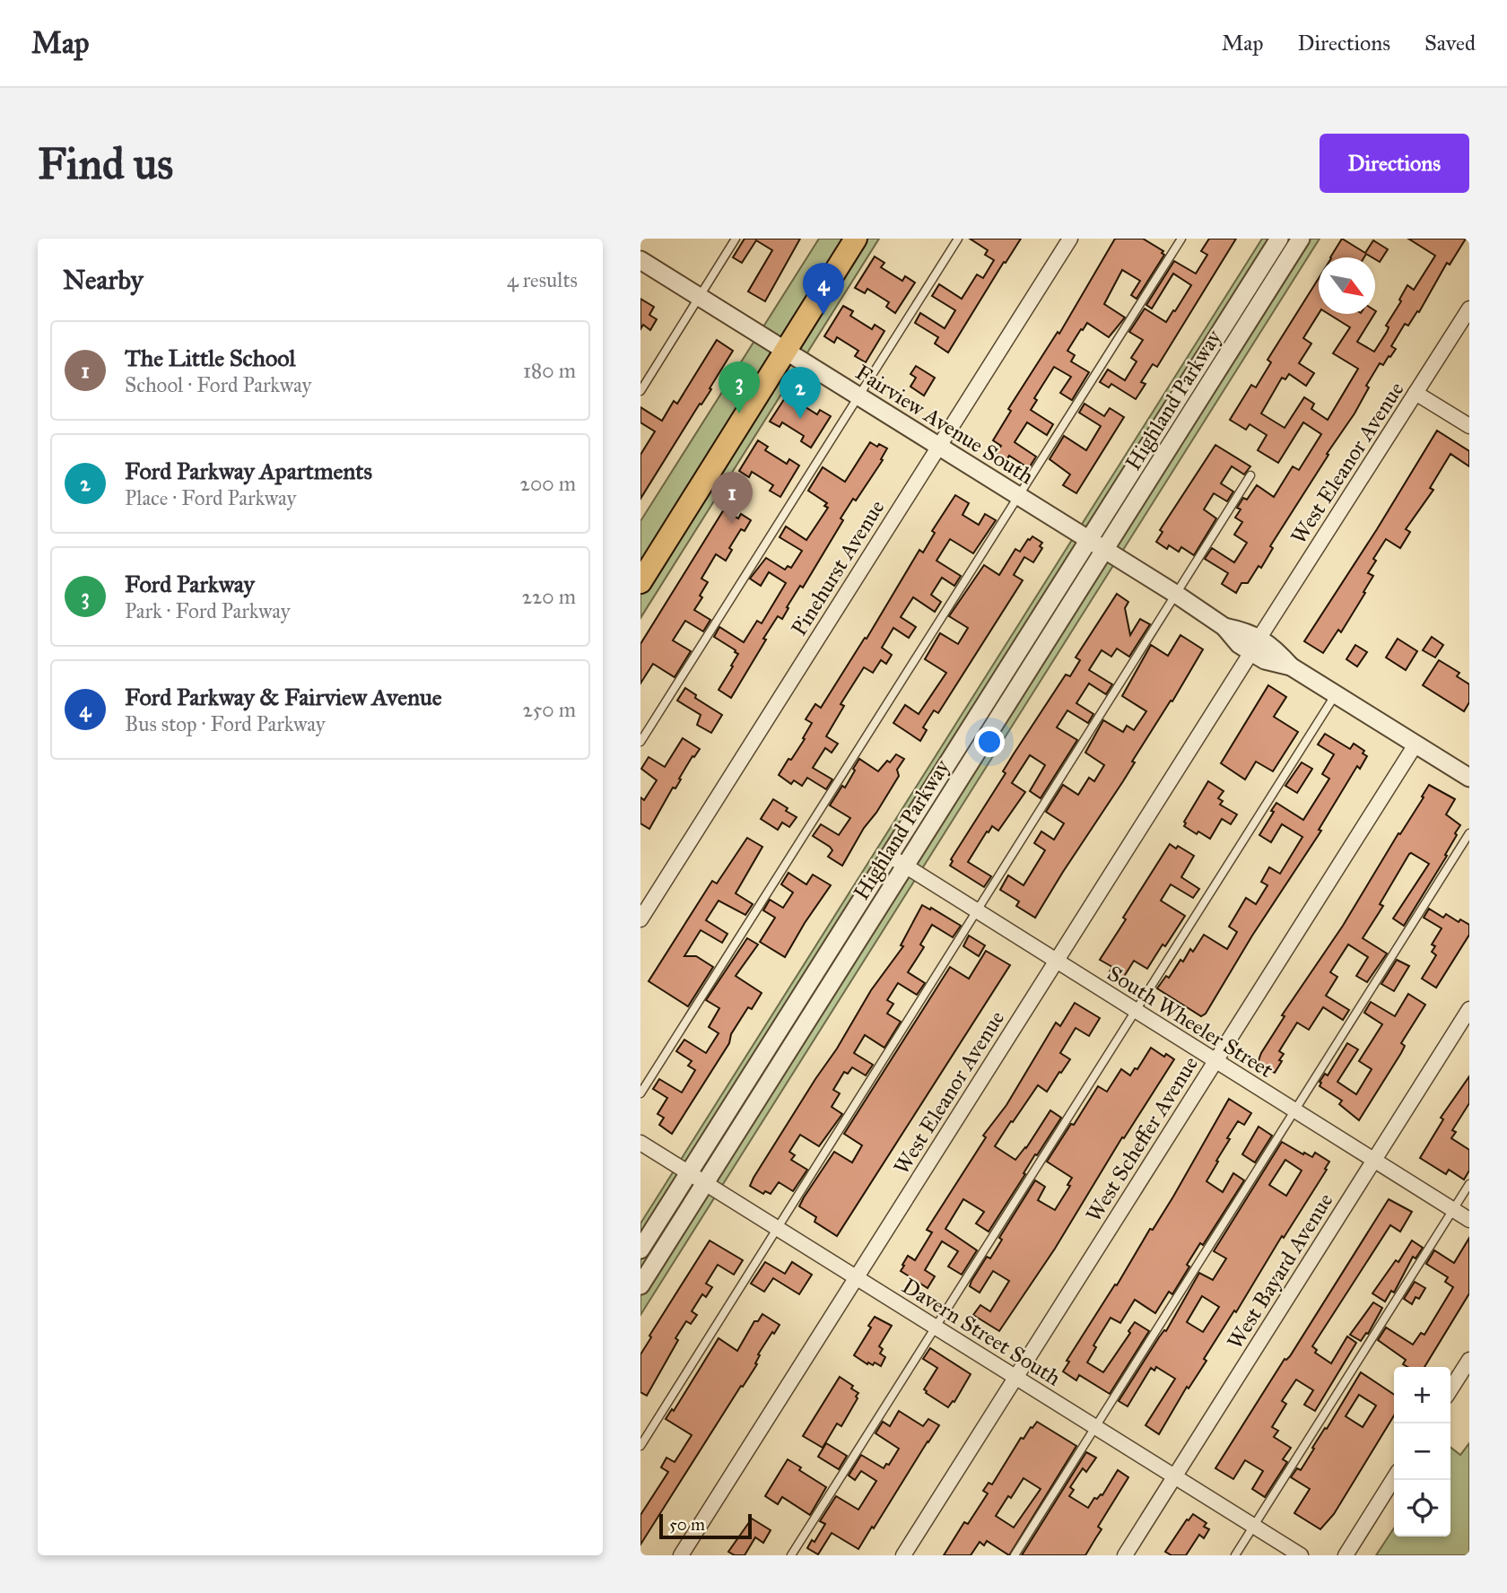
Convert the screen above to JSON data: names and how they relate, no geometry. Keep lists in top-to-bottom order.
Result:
{
  "streets": {
    "street": [
      "Highland Parkway",
      "Fairview Avenue South",
      "West Eleanor Avenue",
      "Pinehurst Avenue",
      "South Wheeler Street",
      "West Scheffer Avenue",
      "West Bayard Avenue",
      "Davern Street South"
    ]
  },
  "crossings": [
    ["Highland Parkway", "Fairview Avenue South"],
    ["Highland Parkway", "South Wheeler Street"],
    ["Highland Parkway", "Davern Street South"],
    ["Fairview Avenue South", "West Eleanor Avenue"],
    ["Fairview Avenue South", "Pinehurst Avenue"],
    ["Fairview Avenue South", "West Scheffer Avenue"],
    ["West Eleanor Avenue", "South Wheeler Street"],
    ["West Eleanor Avenue", "Davern Street South"],
    ["South Wheeler Street", "West Scheffer Avenue"],
    ["South Wheeler Street", "West Bayard Avenue"],
    ["West Scheffer Avenue", "Davern Street South"],
    ["West Bayard Avenue", "Davern Street South"]
  ],
  "scale_bar": "50 m",
  "north": "bottom right",
  "page": {
    "header": "Map",
    "nav": ["Map", "Directions", "Saved"],
    "buttons": "Directions",
    "title": "Find us",
    "heading": ["Nearby", "4 results"],
    "pins": [
      "4",
      "3",
      "2",
      "1"
    ],
    "list": [
      {
        "mark": "1",
        "name": "The Little School",
        "note": "School · Ford Parkway",
        "value": "180 m"
      },
      {
        "mark": "2",
        "name": "Ford Parkway Apartments",
        "note": "Place · Ford Parkway",
        "value": "200 m"
      },
      {
        "mark": "3",
        "name": "Ford Parkway",
        "note": "Park · Ford Parkway",
        "value": "220 m"
      },
      {
        "mark": "4",
        "name": "Ford Parkway & Fairview Avenue",
        "note": "Bus stop · Ford Parkway",
        "value": "250 m"
      }
    ],
    "map_buttons": ["+", "−"],
    "scale": "50 m"
  }
}
